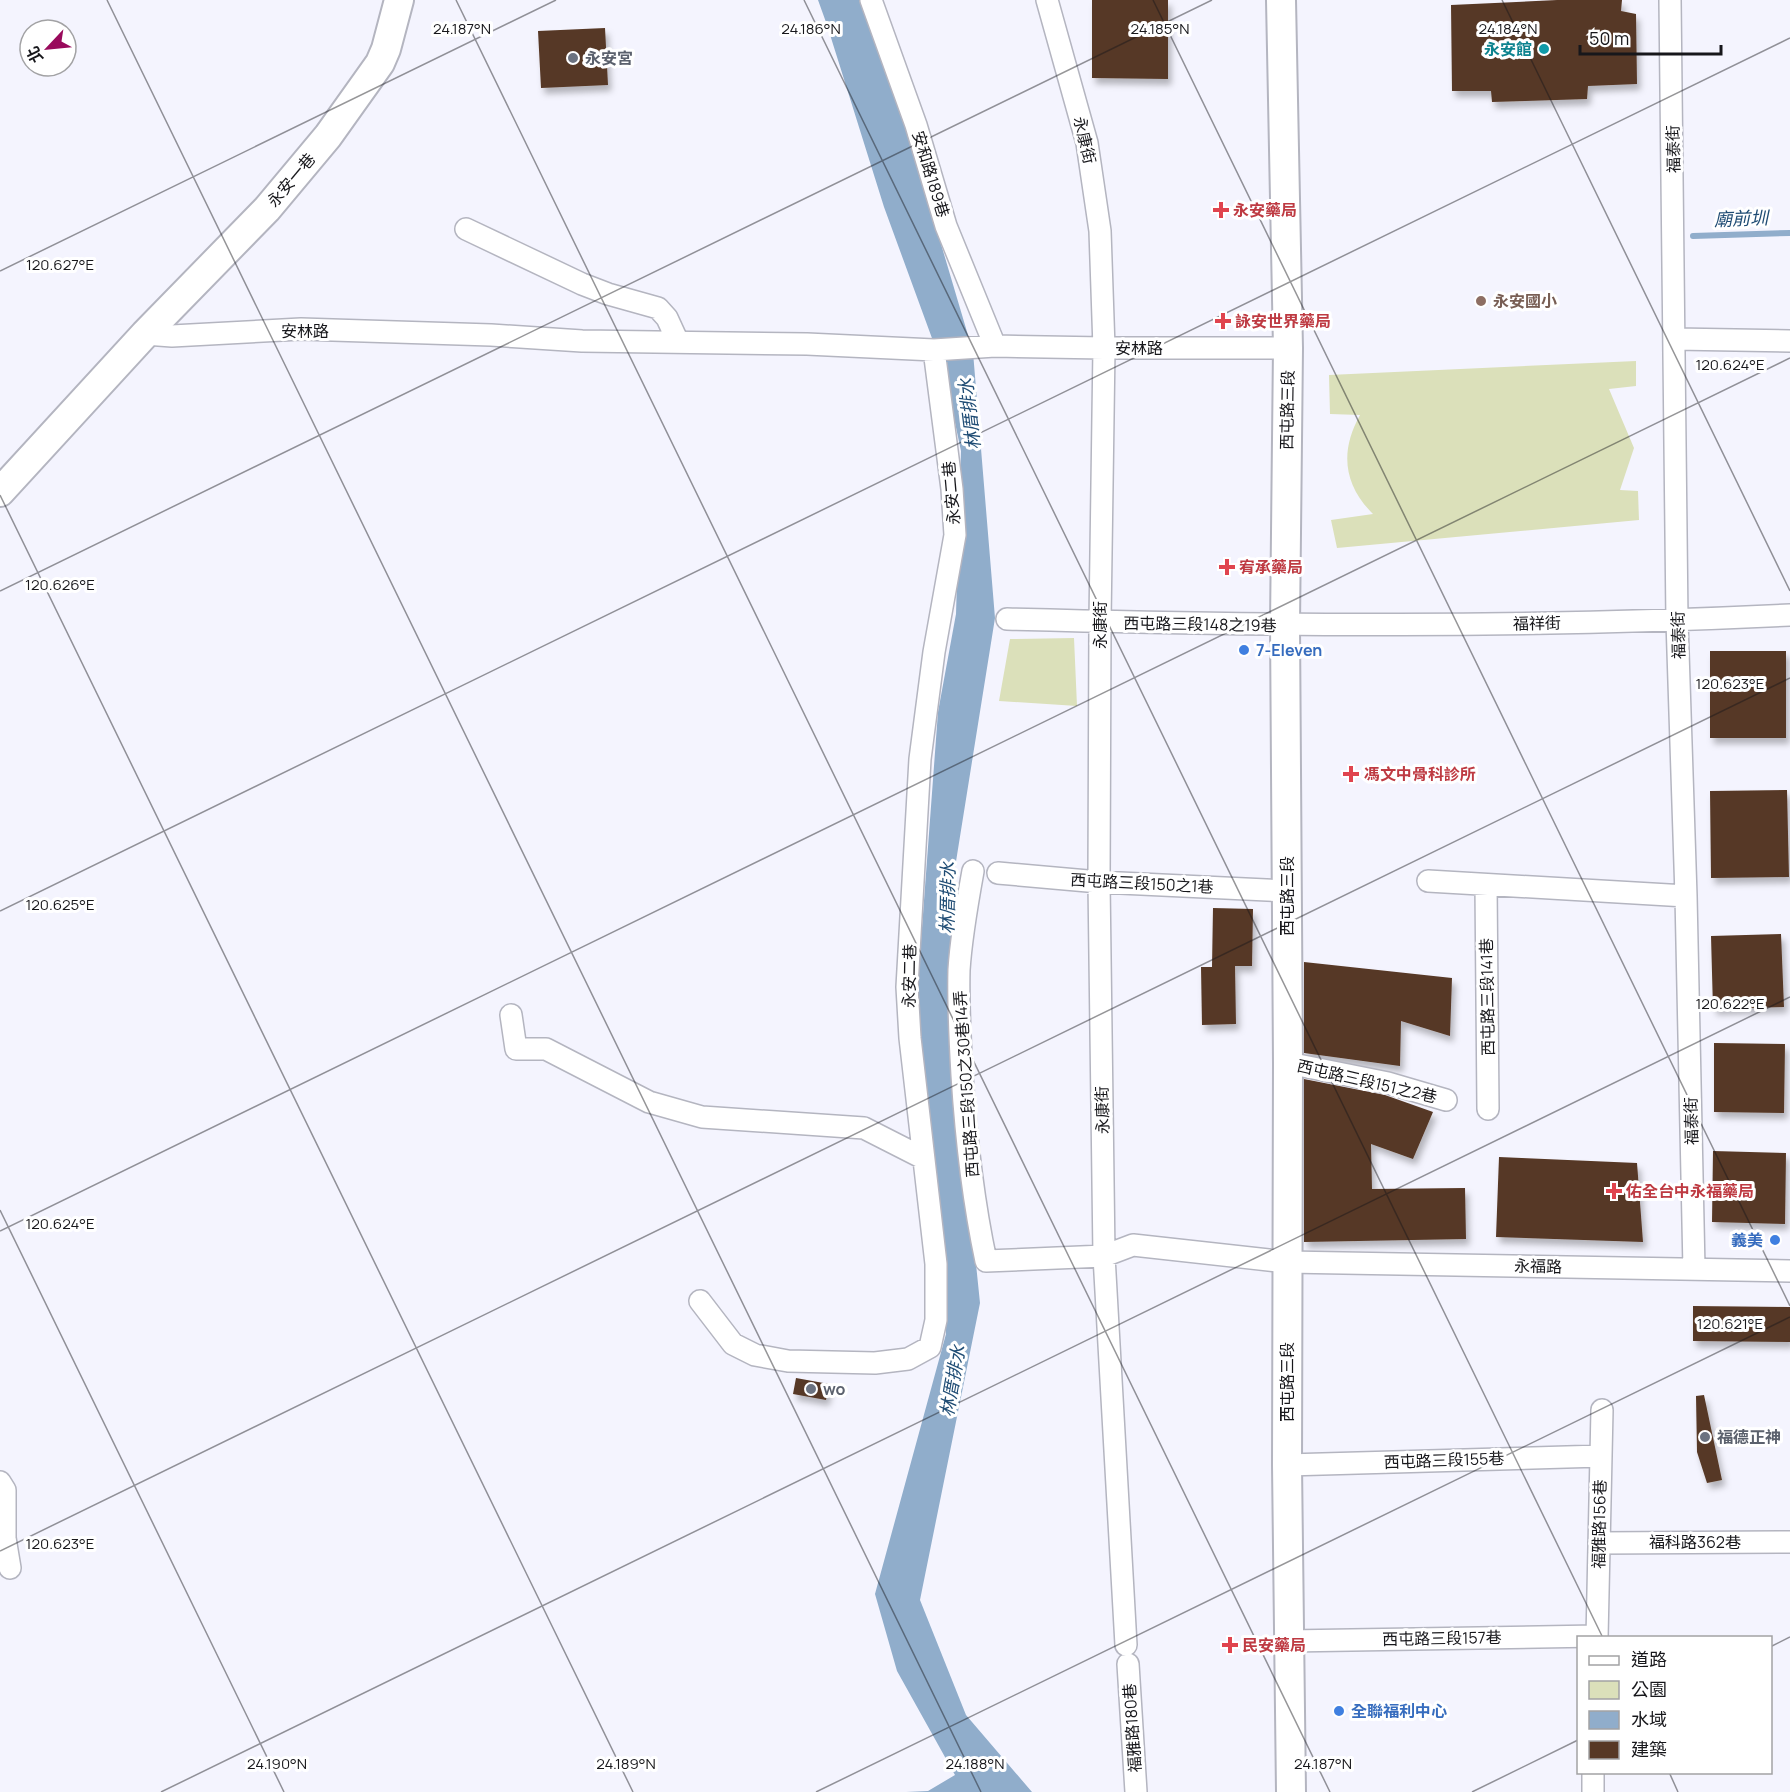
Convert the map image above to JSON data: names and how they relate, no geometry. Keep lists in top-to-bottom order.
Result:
{
  "streets": {
    "street": [
      "永康街",
      "福泰街",
      "安和路189巷",
      "永安一巷",
      "安林路",
      "西屯路三段",
      "永安二巷",
      "福祥街",
      "西屯路三段148之19巷",
      "西屯路三段150之1巷",
      "西屯路三段141巷",
      "西屯路三段151之2巷",
      "西屯路三段150之30巷14弄",
      "永福路",
      "西屯路三段155巷",
      "福雅路156巷",
      "福科路362巷",
      "西屯路三段157巷",
      "福雅路180巷"
    ]
  },
  "crossings": [
    ["永康街", "安林路"],
    ["永康街", "西屯路三段148之19巷"],
    ["永康街", "西屯路三段150之1巷"],
    ["永康街", "永福路"],
    ["永康街", "福雅路180巷"],
    ["福泰街", "福祥街"],
    ["福泰街", "永福路"],
    ["安和路189巷", "安林路"],
    ["永安一巷", "安林路"],
    ["安林路", "西屯路三段"],
    ["安林路", "永安二巷"],
    ["西屯路三段", "福祥街"],
    ["西屯路三段", "西屯路三段148之19巷"],
    ["西屯路三段", "西屯路三段150之1巷"],
    ["西屯路三段", "西屯路三段151之2巷"],
    ["西屯路三段", "永福路"],
    ["西屯路三段", "西屯路三段155巷"],
    ["西屯路三段", "西屯路三段157巷"],
    ["福祥街", "西屯路三段148之19巷"],
    ["西屯路三段150之30巷14弄", "永福路"],
    ["西屯路三段155巷", "福雅路156巷"],
    ["福雅路156巷", "福科路362巷"]
  ],
  "water": ["廟前圳", "林厝排水"],
  "places": {
    "other": [
      "永安館",
      "永安宮",
      "永安國小",
      "7-Eleven",
      "義美",
      "wo",
      "福德正神",
      "全聯福利中心"
    ],
    "health": [
      "永安藥局",
      "詠安世界藥局",
      "宥承藥局",
      "馮文中骨科診所",
      "佑全台中永福藥局",
      "民安藥局"
    ]
  },
  "legend": [
    "道路",
    "公園",
    "水域",
    "建築"
  ],
  "scale_bar": "50 m",
  "north": "bottom left",
  "coordinates": [
    "24.184°N",
    "24.187°N",
    "24.186°N",
    "24.185°N",
    "120.627°E",
    "120.624°E",
    "120.626°E",
    "120.623°E",
    "120.625°E",
    "120.622°E",
    "120.621°E",
    "24.190°N",
    "24.189°N",
    "24.188°N"
  ]
}
